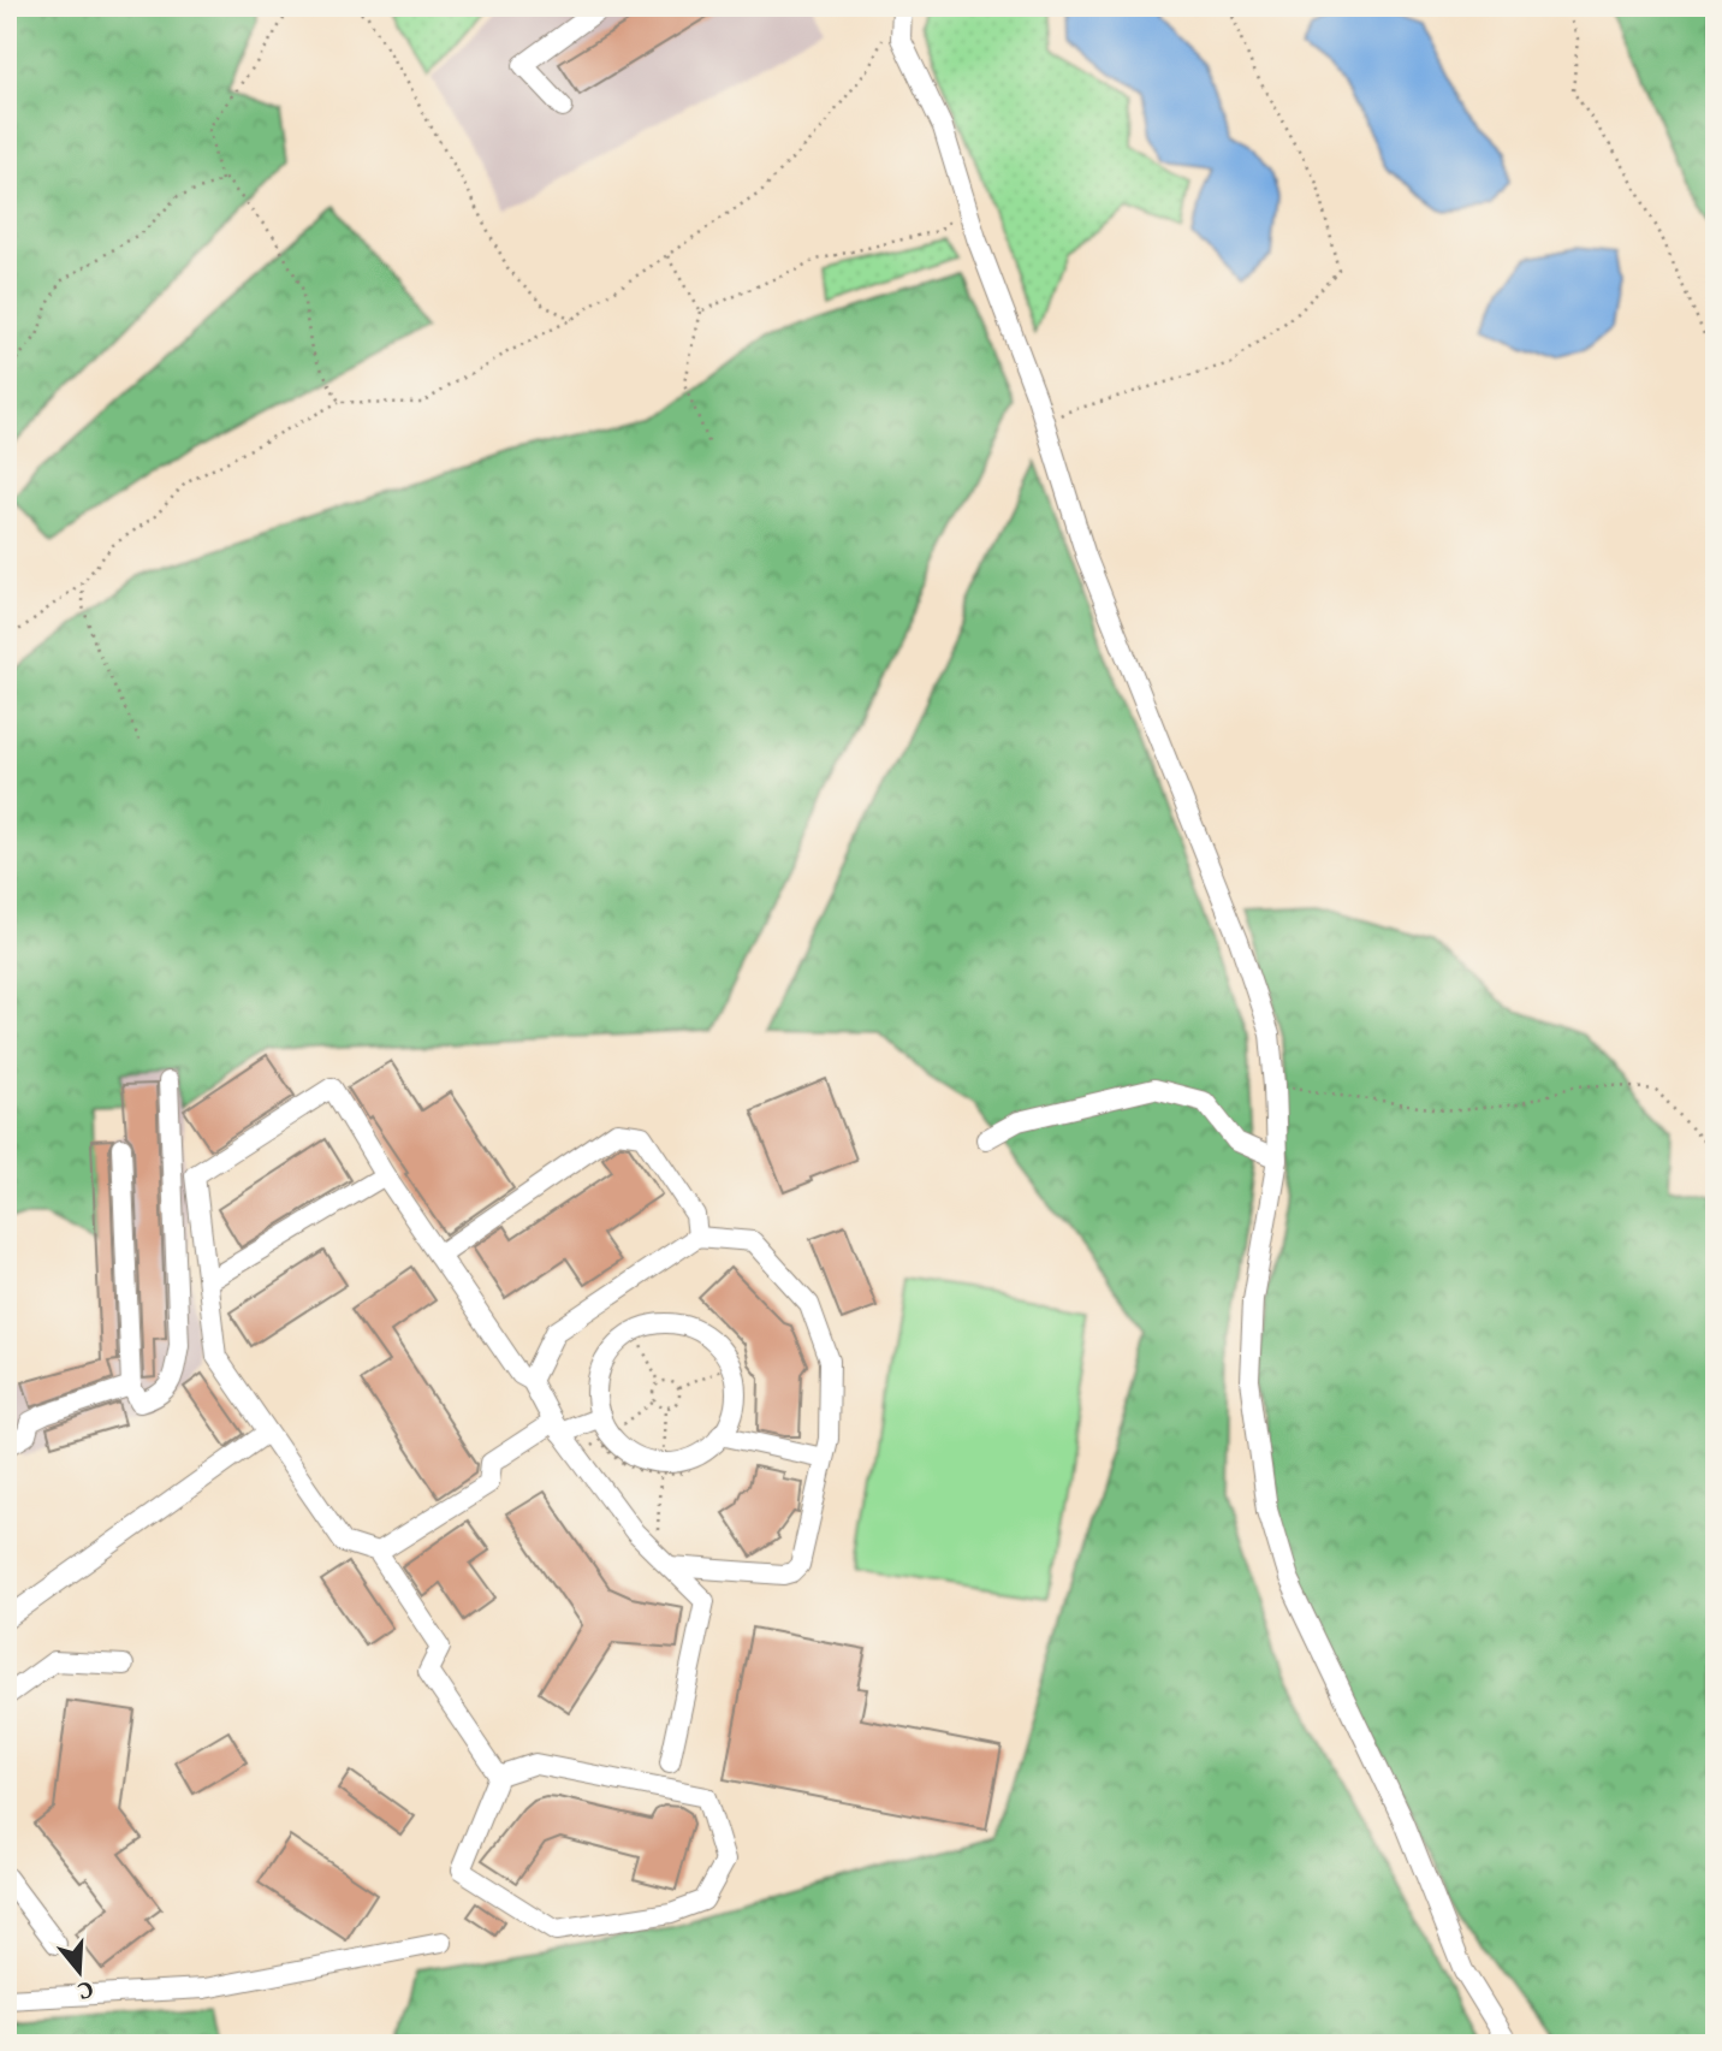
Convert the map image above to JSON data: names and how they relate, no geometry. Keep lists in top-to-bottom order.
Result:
{
  "north": "bottom"
}
